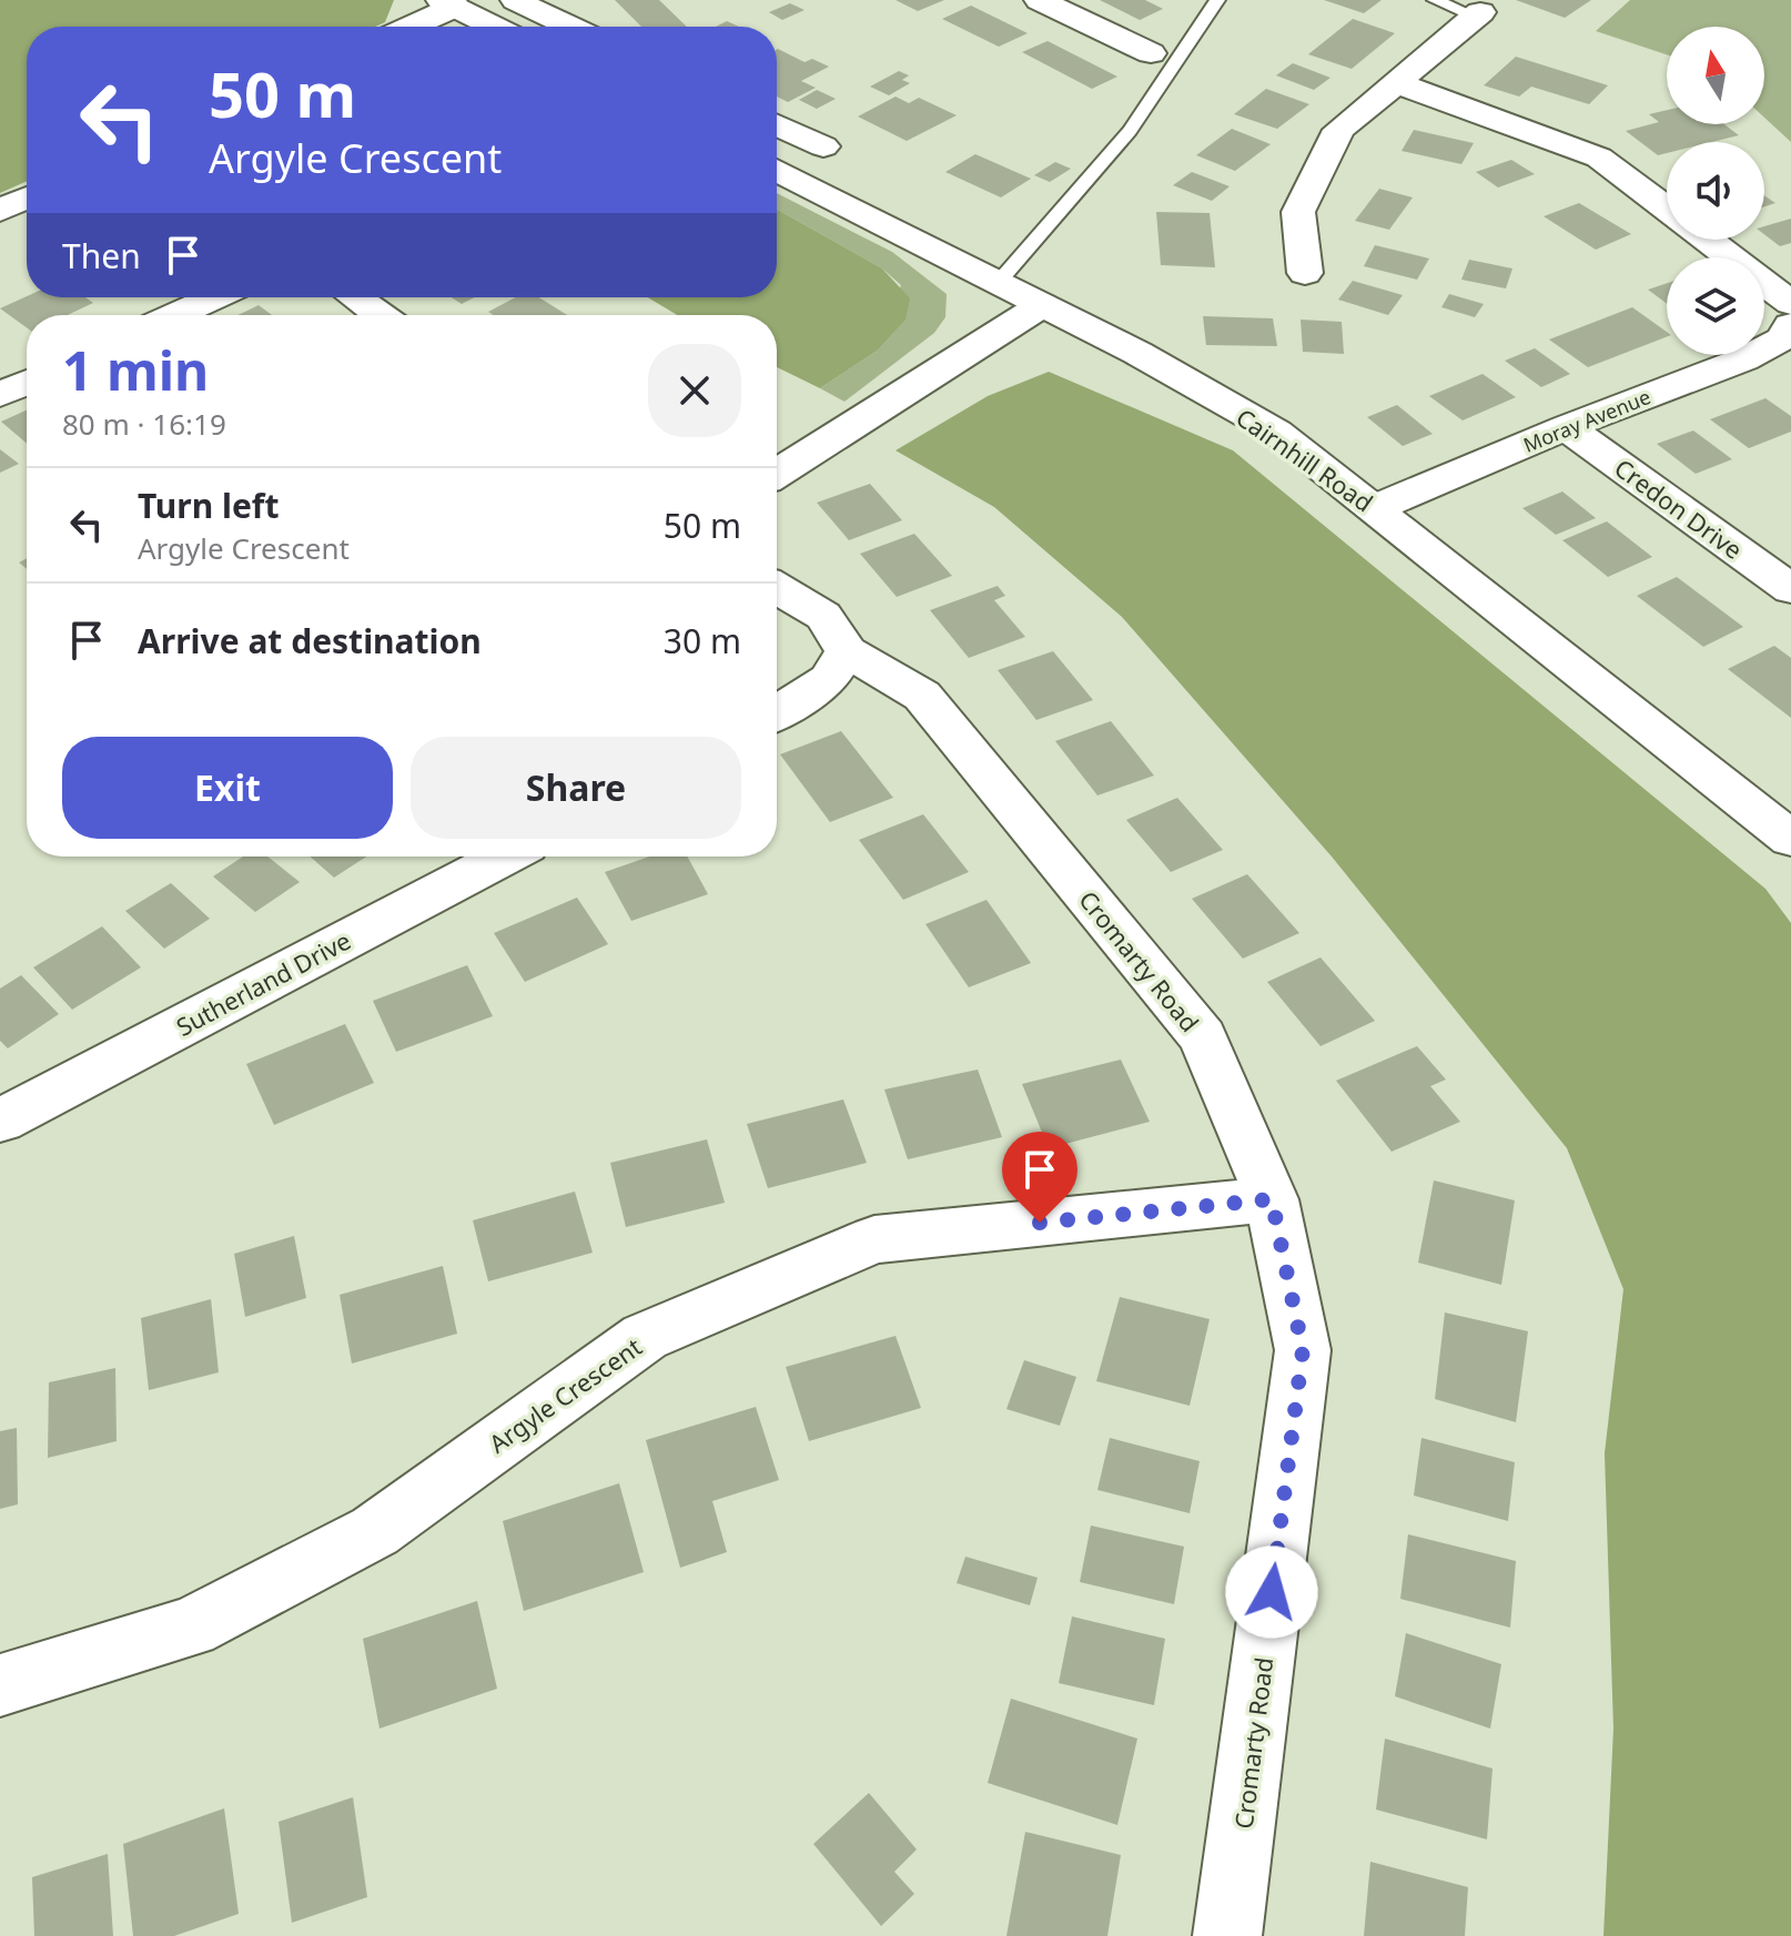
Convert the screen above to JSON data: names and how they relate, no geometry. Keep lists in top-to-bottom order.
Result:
{
  "streets": {
    "street": [
      "Moray Avenue",
      "Cairnhill Road",
      "Credon Drive",
      "Cromarty Road",
      "Sutherland Drive",
      "Argyle Crescent"
    ]
  },
  "crossings": [
    ["Moray Avenue", "Cairnhill Road"],
    ["Moray Avenue", "Credon Drive"],
    ["Cromarty Road", "Argyle Crescent"]
  ],
  "north": "top",
  "page": {
    "turn": ["50 m", "Argyle Crescent"],
    "then": "Then",
    "heading": ["1 min", "80 m · 16:19"],
    "list": [
      {
        "name": "Turn left",
        "note": "Argyle Crescent",
        "value": "50 m"
      },
      {
        "name": "Arrive at destination",
        "value": "30 m"
      }
    ],
    "buttons": ["Exit", "Share"]
  }
}
